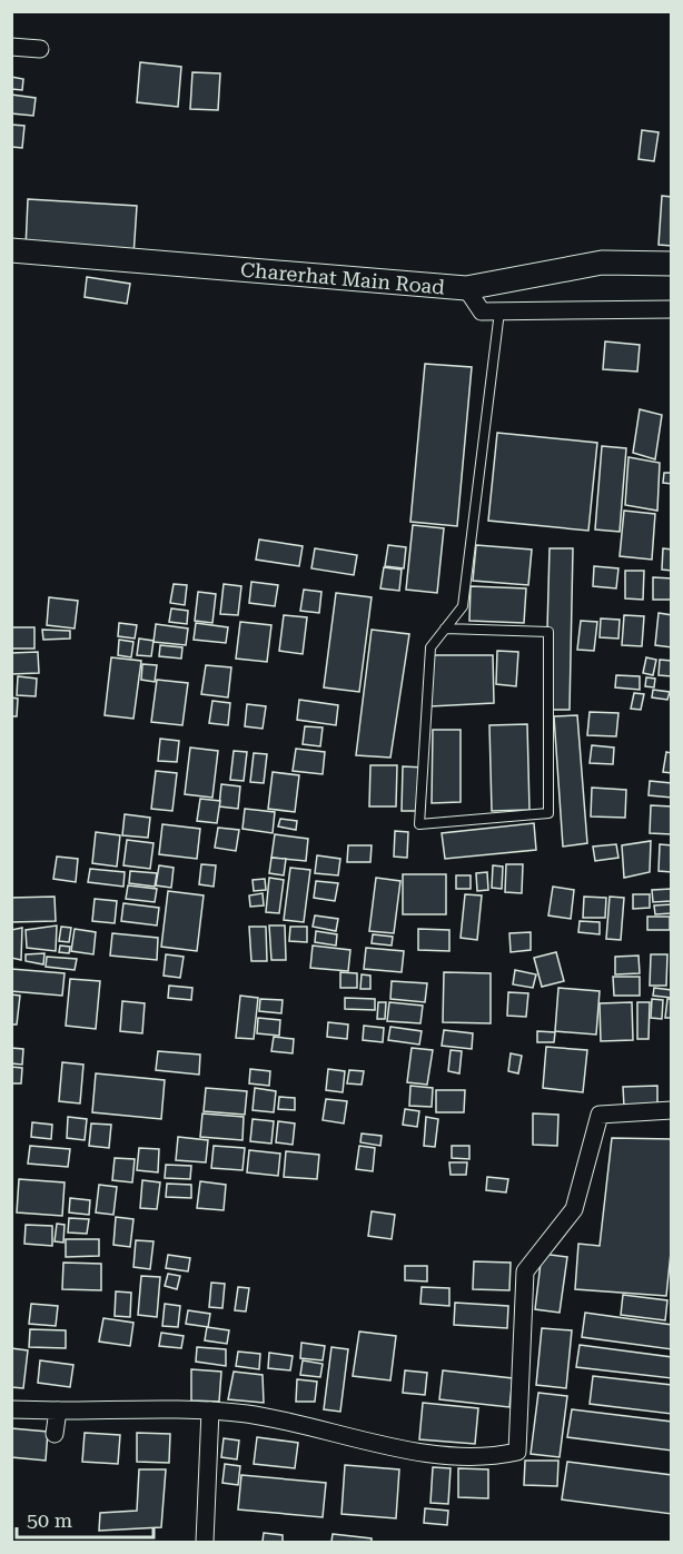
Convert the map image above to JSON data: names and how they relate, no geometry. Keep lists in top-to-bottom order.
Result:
{
  "streets": {
    "street": ["Charerhat Main Road"]
  },
  "scale_bar": "50 m"
}
